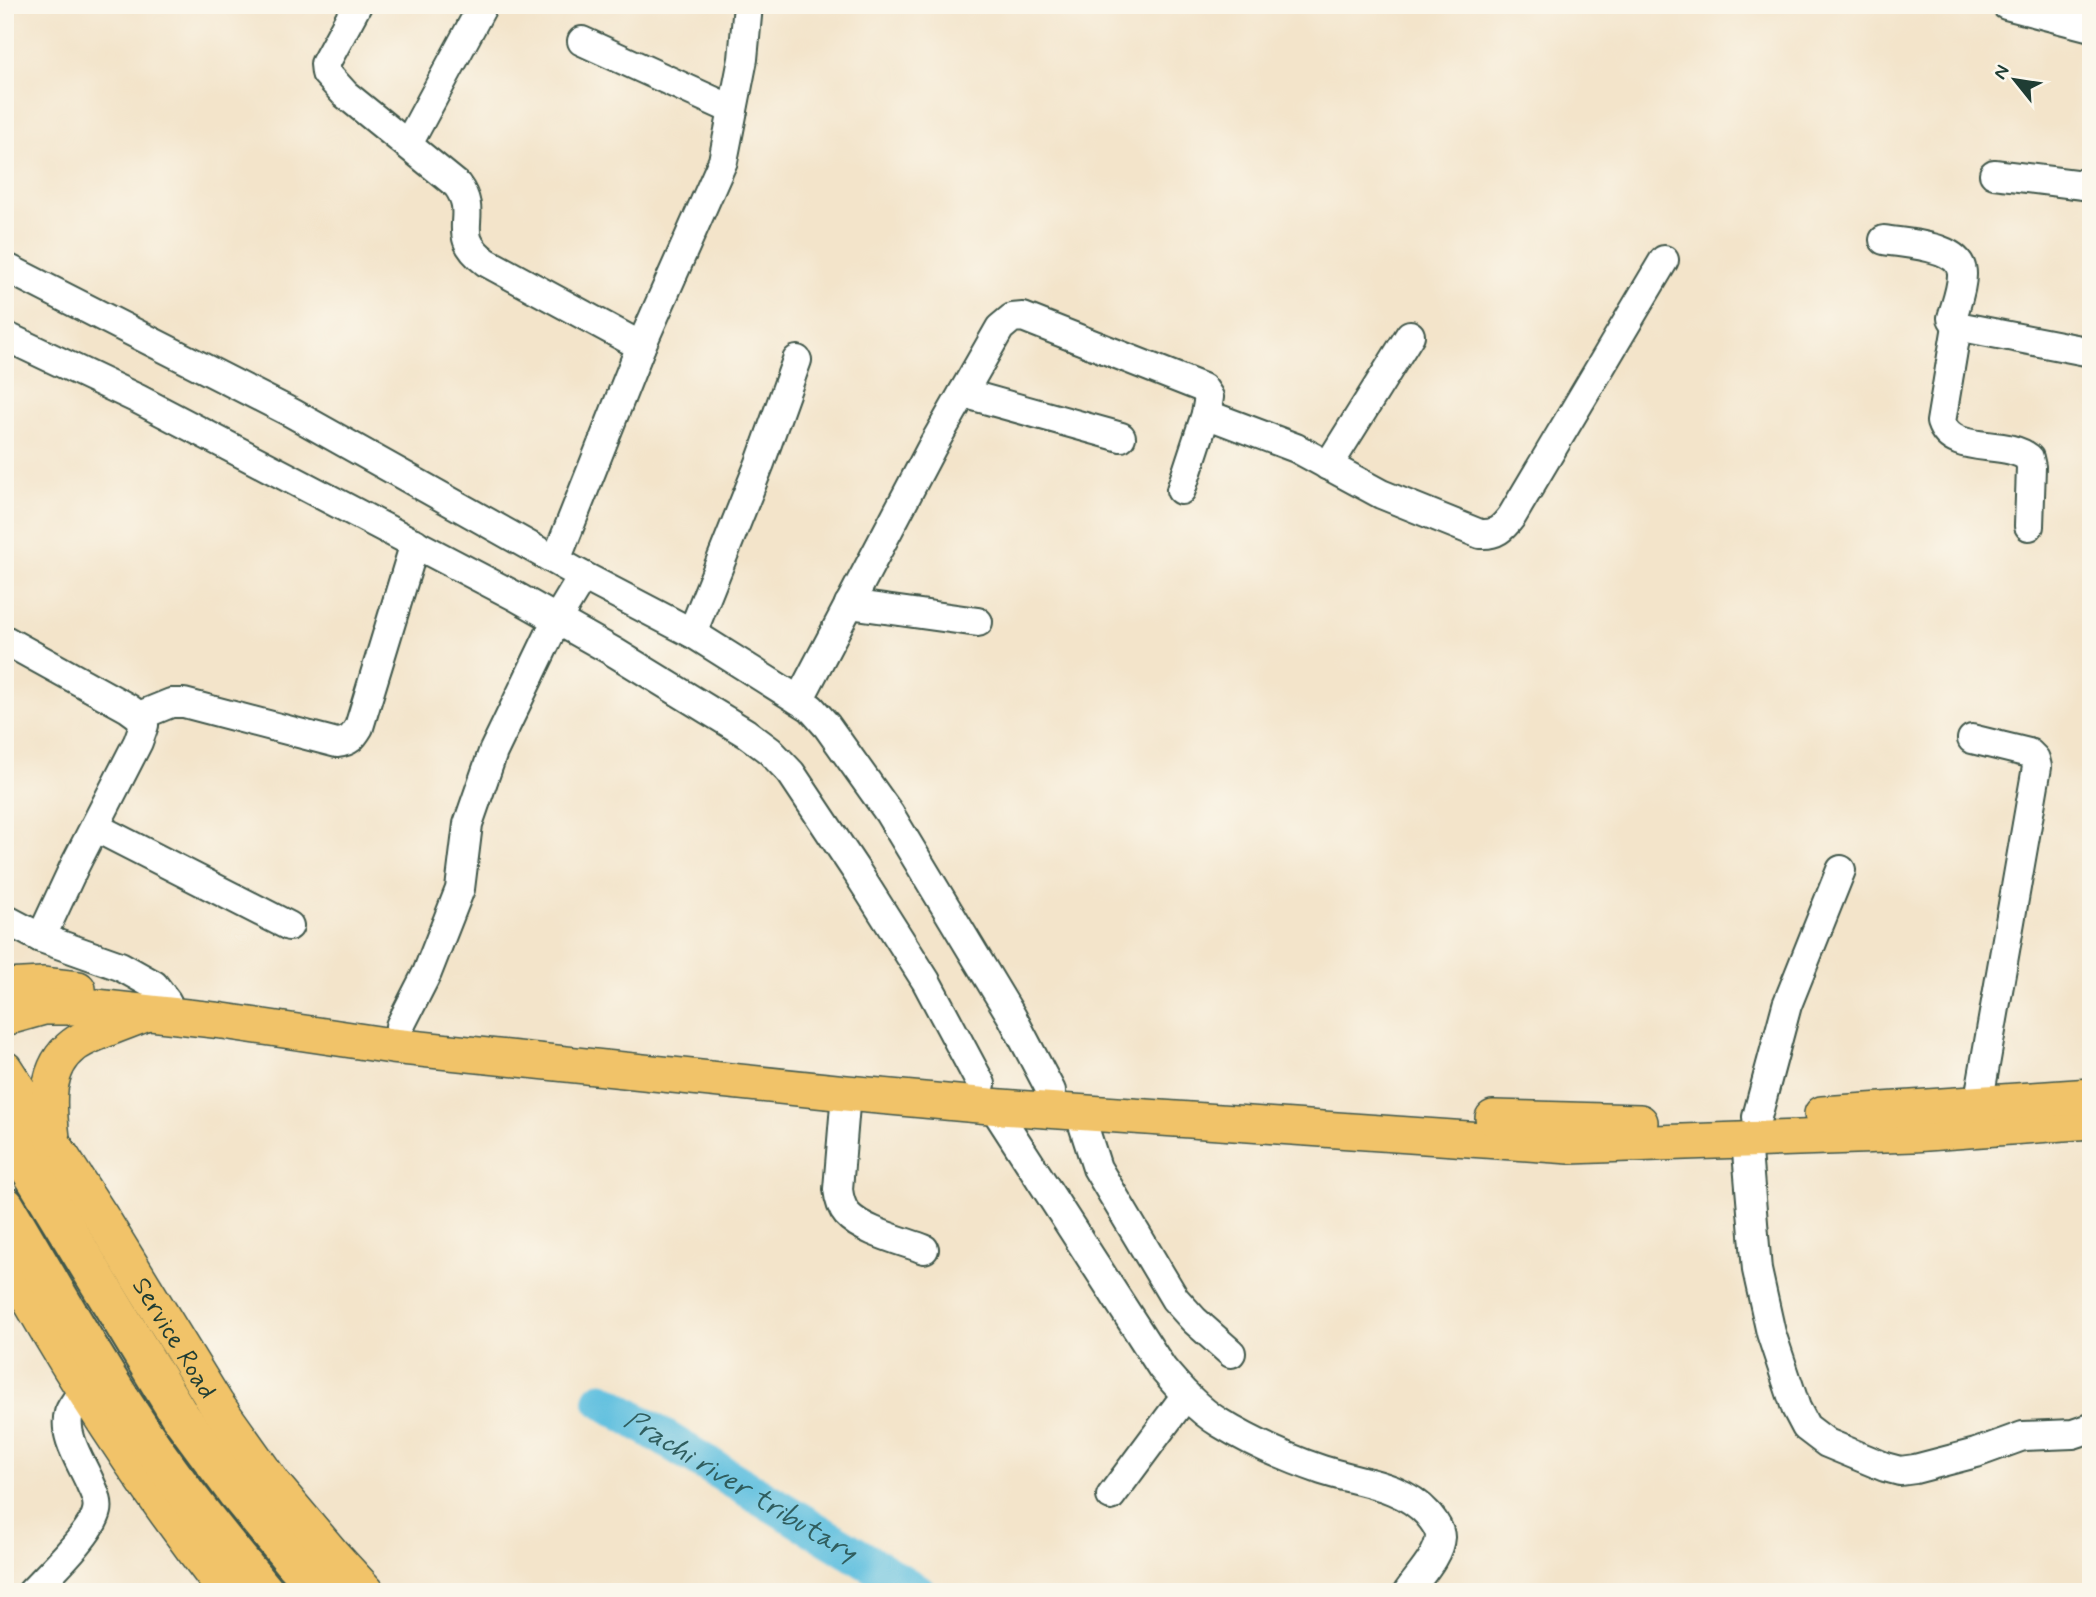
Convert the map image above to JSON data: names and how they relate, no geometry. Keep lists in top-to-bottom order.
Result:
{
  "streets": {
    "main road": ["Service Road"]
  },
  "water": ["Prachi river tributary"],
  "north": "top left"
}
